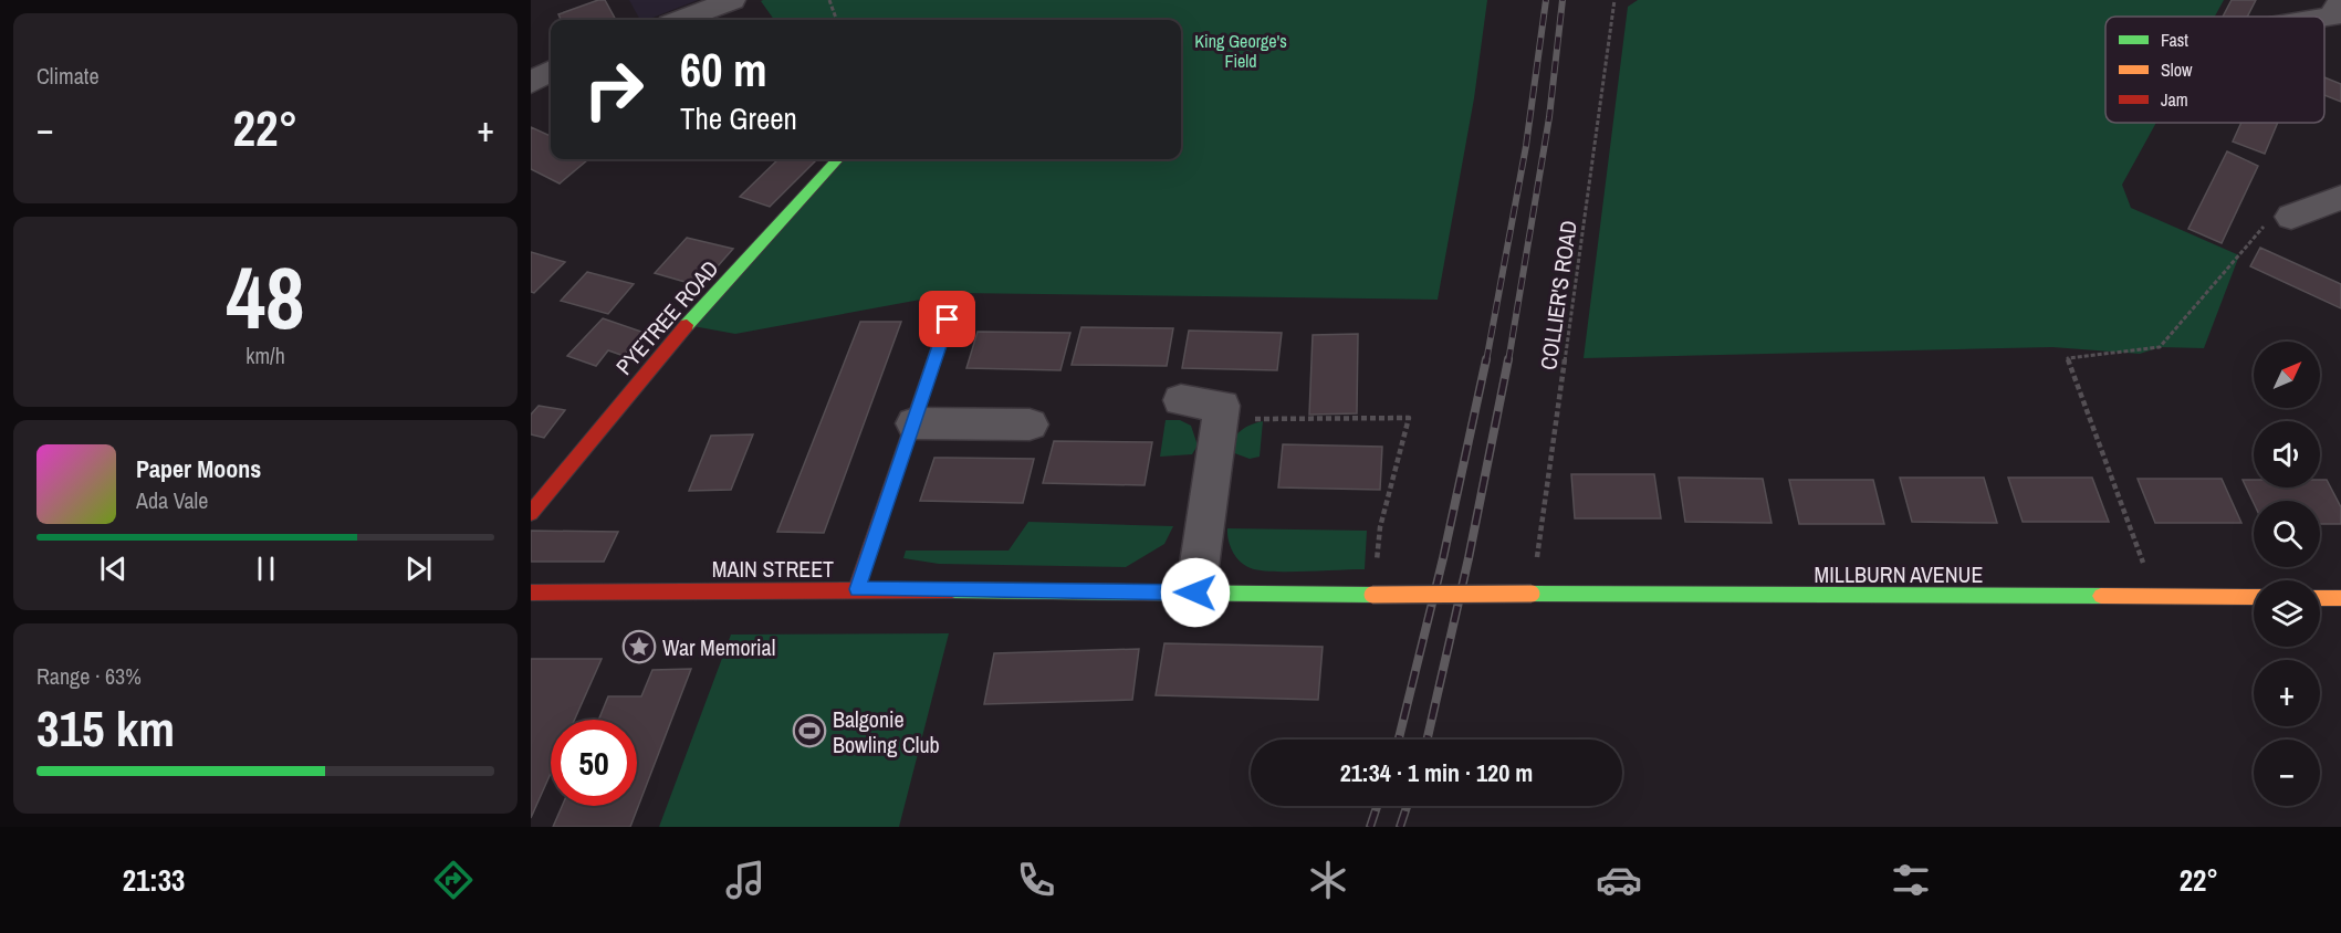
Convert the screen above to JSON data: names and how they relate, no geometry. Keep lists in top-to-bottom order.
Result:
{
  "streets": {
    "main road": ["PYETREE ROAD", "MAIN STREET", "MILLBURN AVENUE"],
    "path": ["COLLIER'S ROAD"]
  },
  "crossings": [
    ["COLLIER'S ROAD", "MILLBURN AVENUE"],
    ["MAIN STREET", "MILLBURN AVENUE"]
  ],
  "parks": ["King George's Field"],
  "places": {
    "place": ["War Memorial"],
    "sports": ["Balgonie Bowling Club"]
  },
  "legend": ["Fast", "Slow", "Jam"],
  "north": "top right",
  "page": {
    "tile": [
      "Climate",
      ["48", "km/h"],
      ["Range · 63%", "315 km"]
    ],
    "turn": ["60 m", "The Green"],
    "heat": ["−", "22°", "+"],
    "map_buttons": ["+", "−"],
    "song": ["Paper Moons", "Ada Vale"],
    "limit": "50",
    "trip": "21:34 · 1 min · 120 m",
    "tabs": ["21:33", "22°"]
  }
}
